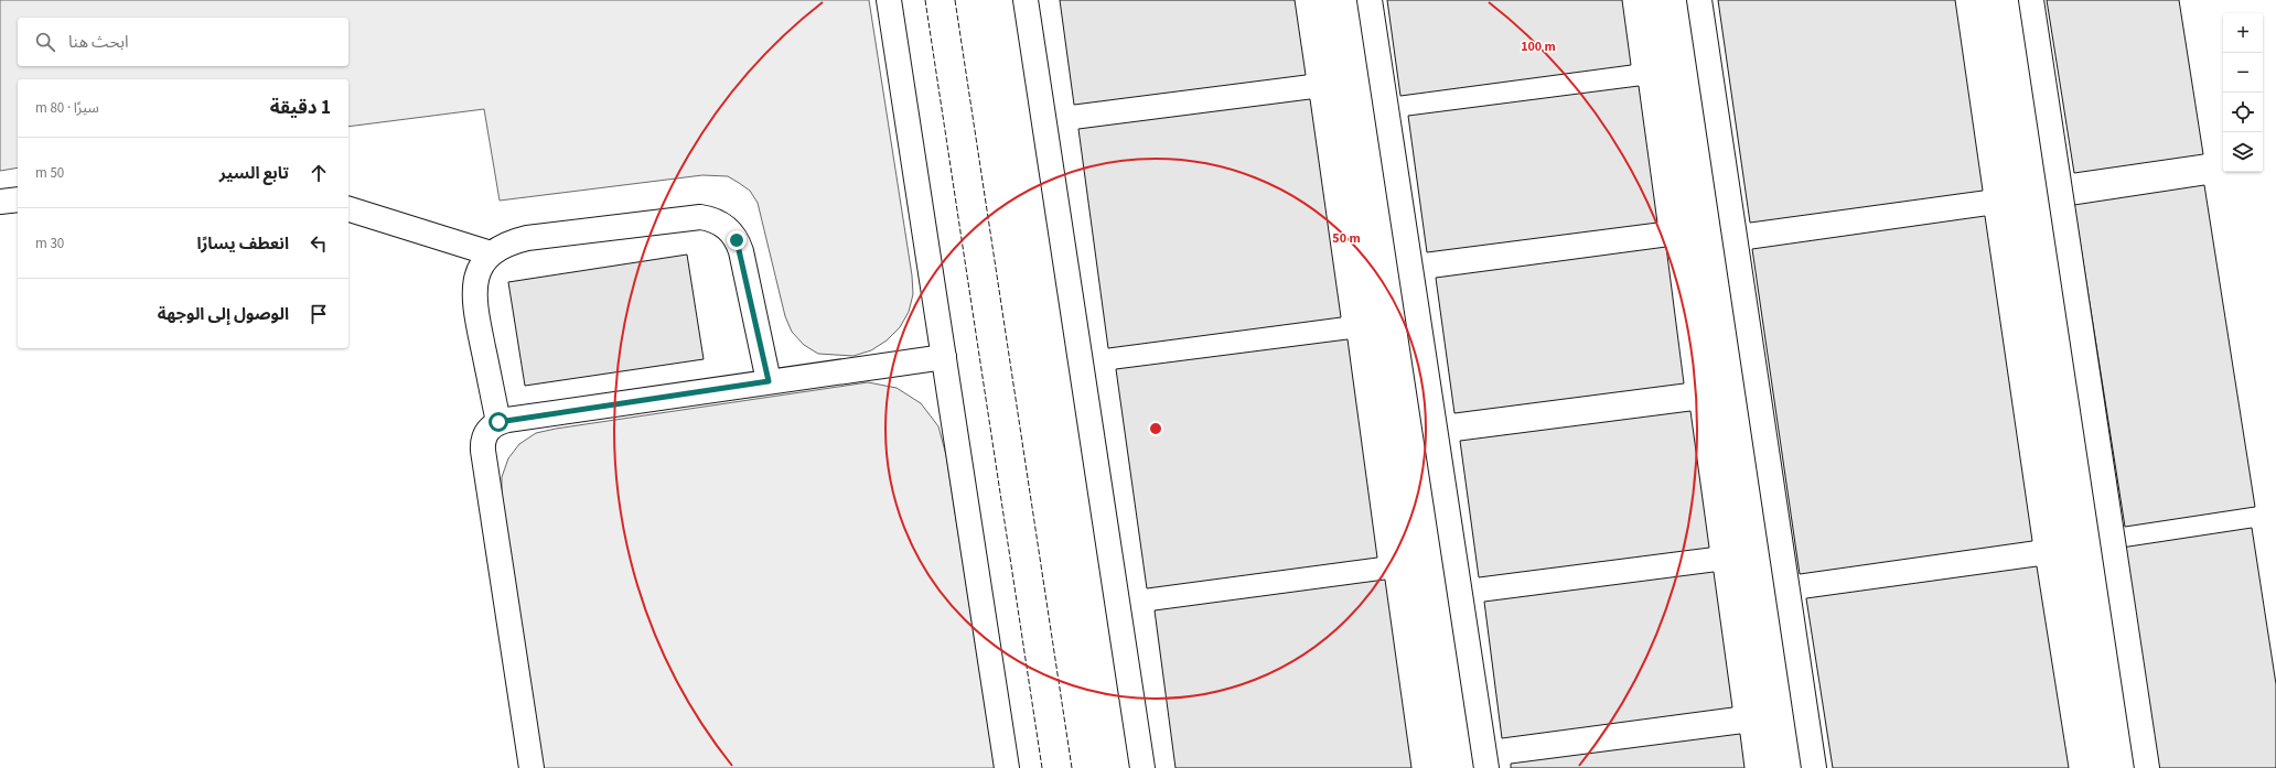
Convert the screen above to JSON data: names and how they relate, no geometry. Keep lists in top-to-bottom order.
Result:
{
  "page": {
    "map_buttons": ["+", "−"],
    "search": "ابحث هنا",
    "heading": ["1 دقيقة", "سيرًا · 80 m"],
    "list": [
      ["تابع السير", "50 m"],
      ["انعطف يسارًا", "30 m"],
      "الوصول إلى الوجهة"
    ]
  },
  "rings": ["100 m", "50 m"]
}
